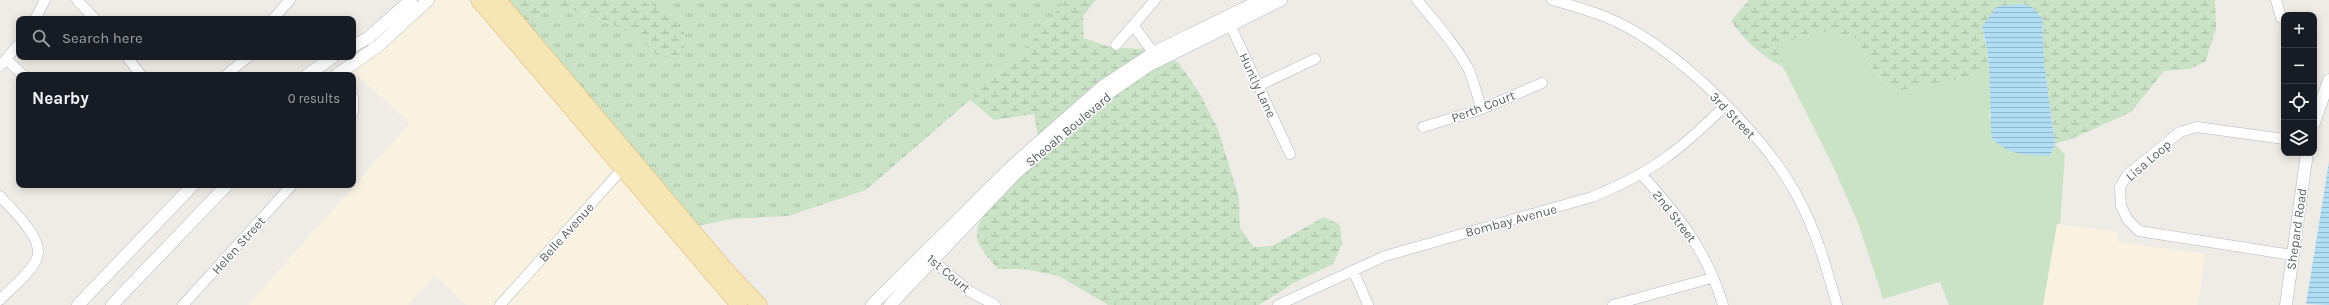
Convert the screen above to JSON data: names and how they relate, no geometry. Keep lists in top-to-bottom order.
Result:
{
  "streets": {
    "street": [
      "Huntly Lane",
      "Perth Court",
      "3rd Street",
      "Sheoah Boulevard",
      "Lisa Loop",
      "2nd Street",
      "Bombay Avenue",
      "Shepard Road",
      "Belle Avenue",
      "Helen Street",
      "1st Court"
    ]
  },
  "crossings": [
    ["Huntly Lane", "Sheoah Boulevard"],
    ["3rd Street", "Bombay Avenue"],
    ["Sheoah Boulevard", "1st Court"],
    ["Lisa Loop", "Shepard Road"],
    ["2nd Street", "Bombay Avenue"]
  ],
  "page": {
    "map_buttons": ["+", "−"],
    "search": "Search here",
    "heading": ["Nearby", "0 results"]
  }
}
